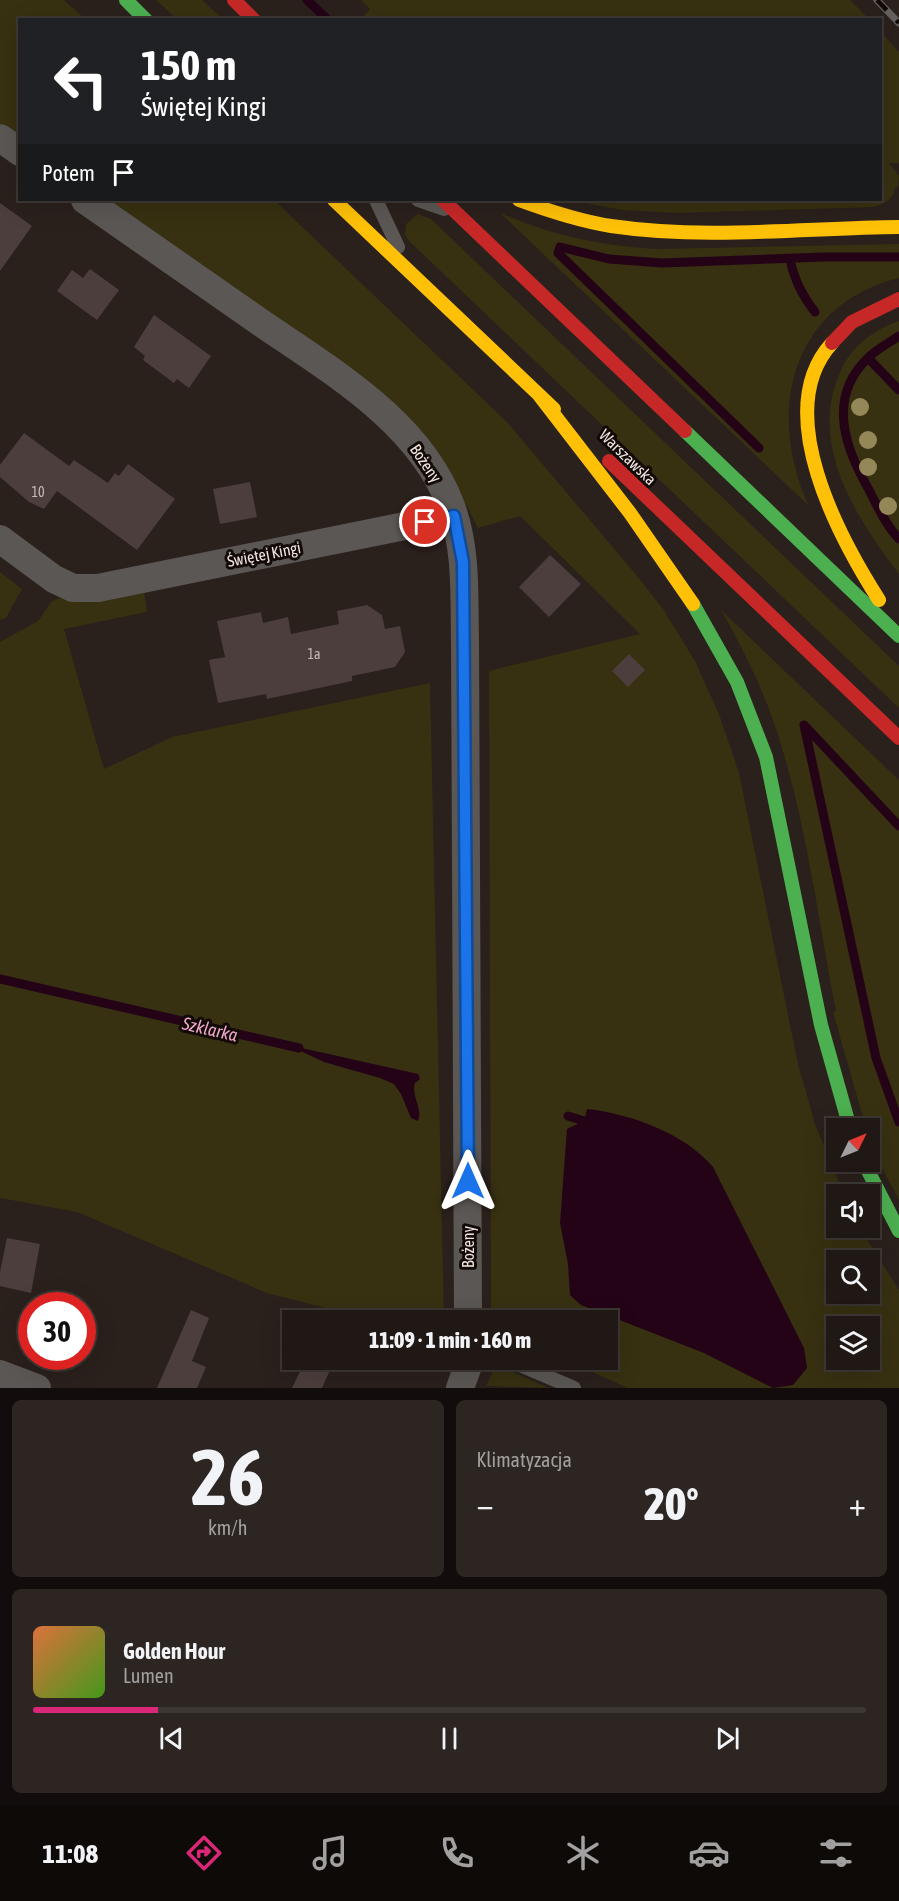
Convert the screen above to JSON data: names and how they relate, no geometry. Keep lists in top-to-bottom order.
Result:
{
  "streets": {
    "main road": ["Warszawska"],
    "street": ["Bożeny", "Świętej Kingi"]
  },
  "crossings": [
    ["Bożeny", "Świętej Kingi"]
  ],
  "water": ["Szklarka"],
  "house_numbers": ["10", "1a"],
  "north": "top right",
  "page": {
    "turn": ["150 m", "Świętej Kingi"],
    "then": "Potem",
    "limit": "30",
    "trip": "11:09 · 1 min · 160 m",
    "tile": [
      ["26", "km/h"],
      "Klimatyzacja"
    ],
    "heat": ["−", "20°", "+"],
    "song": ["Golden Hour", "Lumen"],
    "tabs": "11:08"
  }
}
